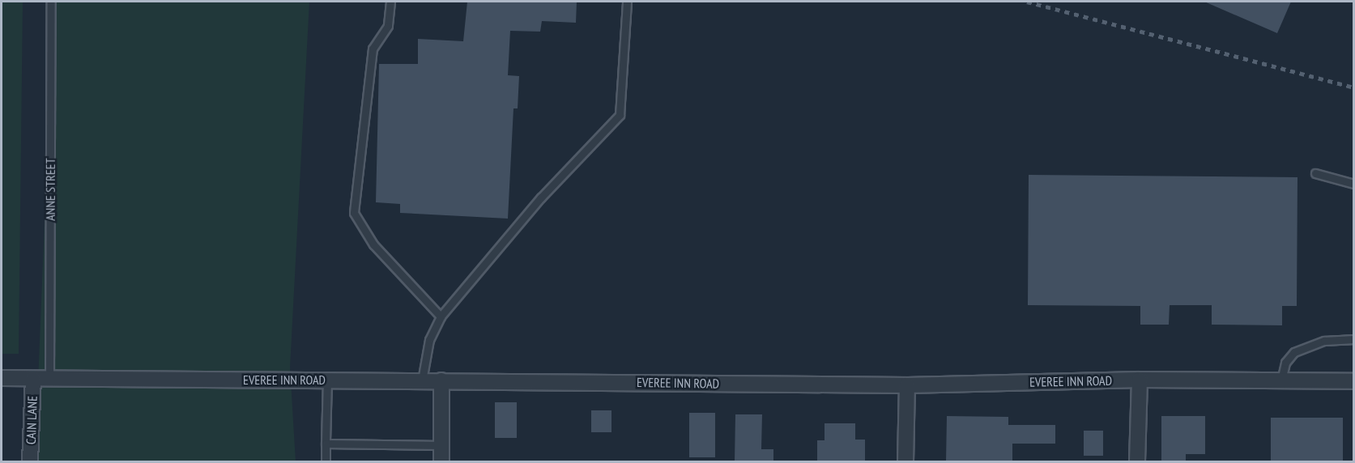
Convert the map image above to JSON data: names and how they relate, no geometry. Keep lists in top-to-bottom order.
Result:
{
  "streets": {
    "street": ["EVEREE INN ROAD", "CAIN LANE"],
    "lane": ["ANNE STREET"]
  },
  "crossings": [
    ["ANNE STREET", "EVEREE INN ROAD"],
    ["EVEREE INN ROAD", "CAIN LANE"]
  ]
}
